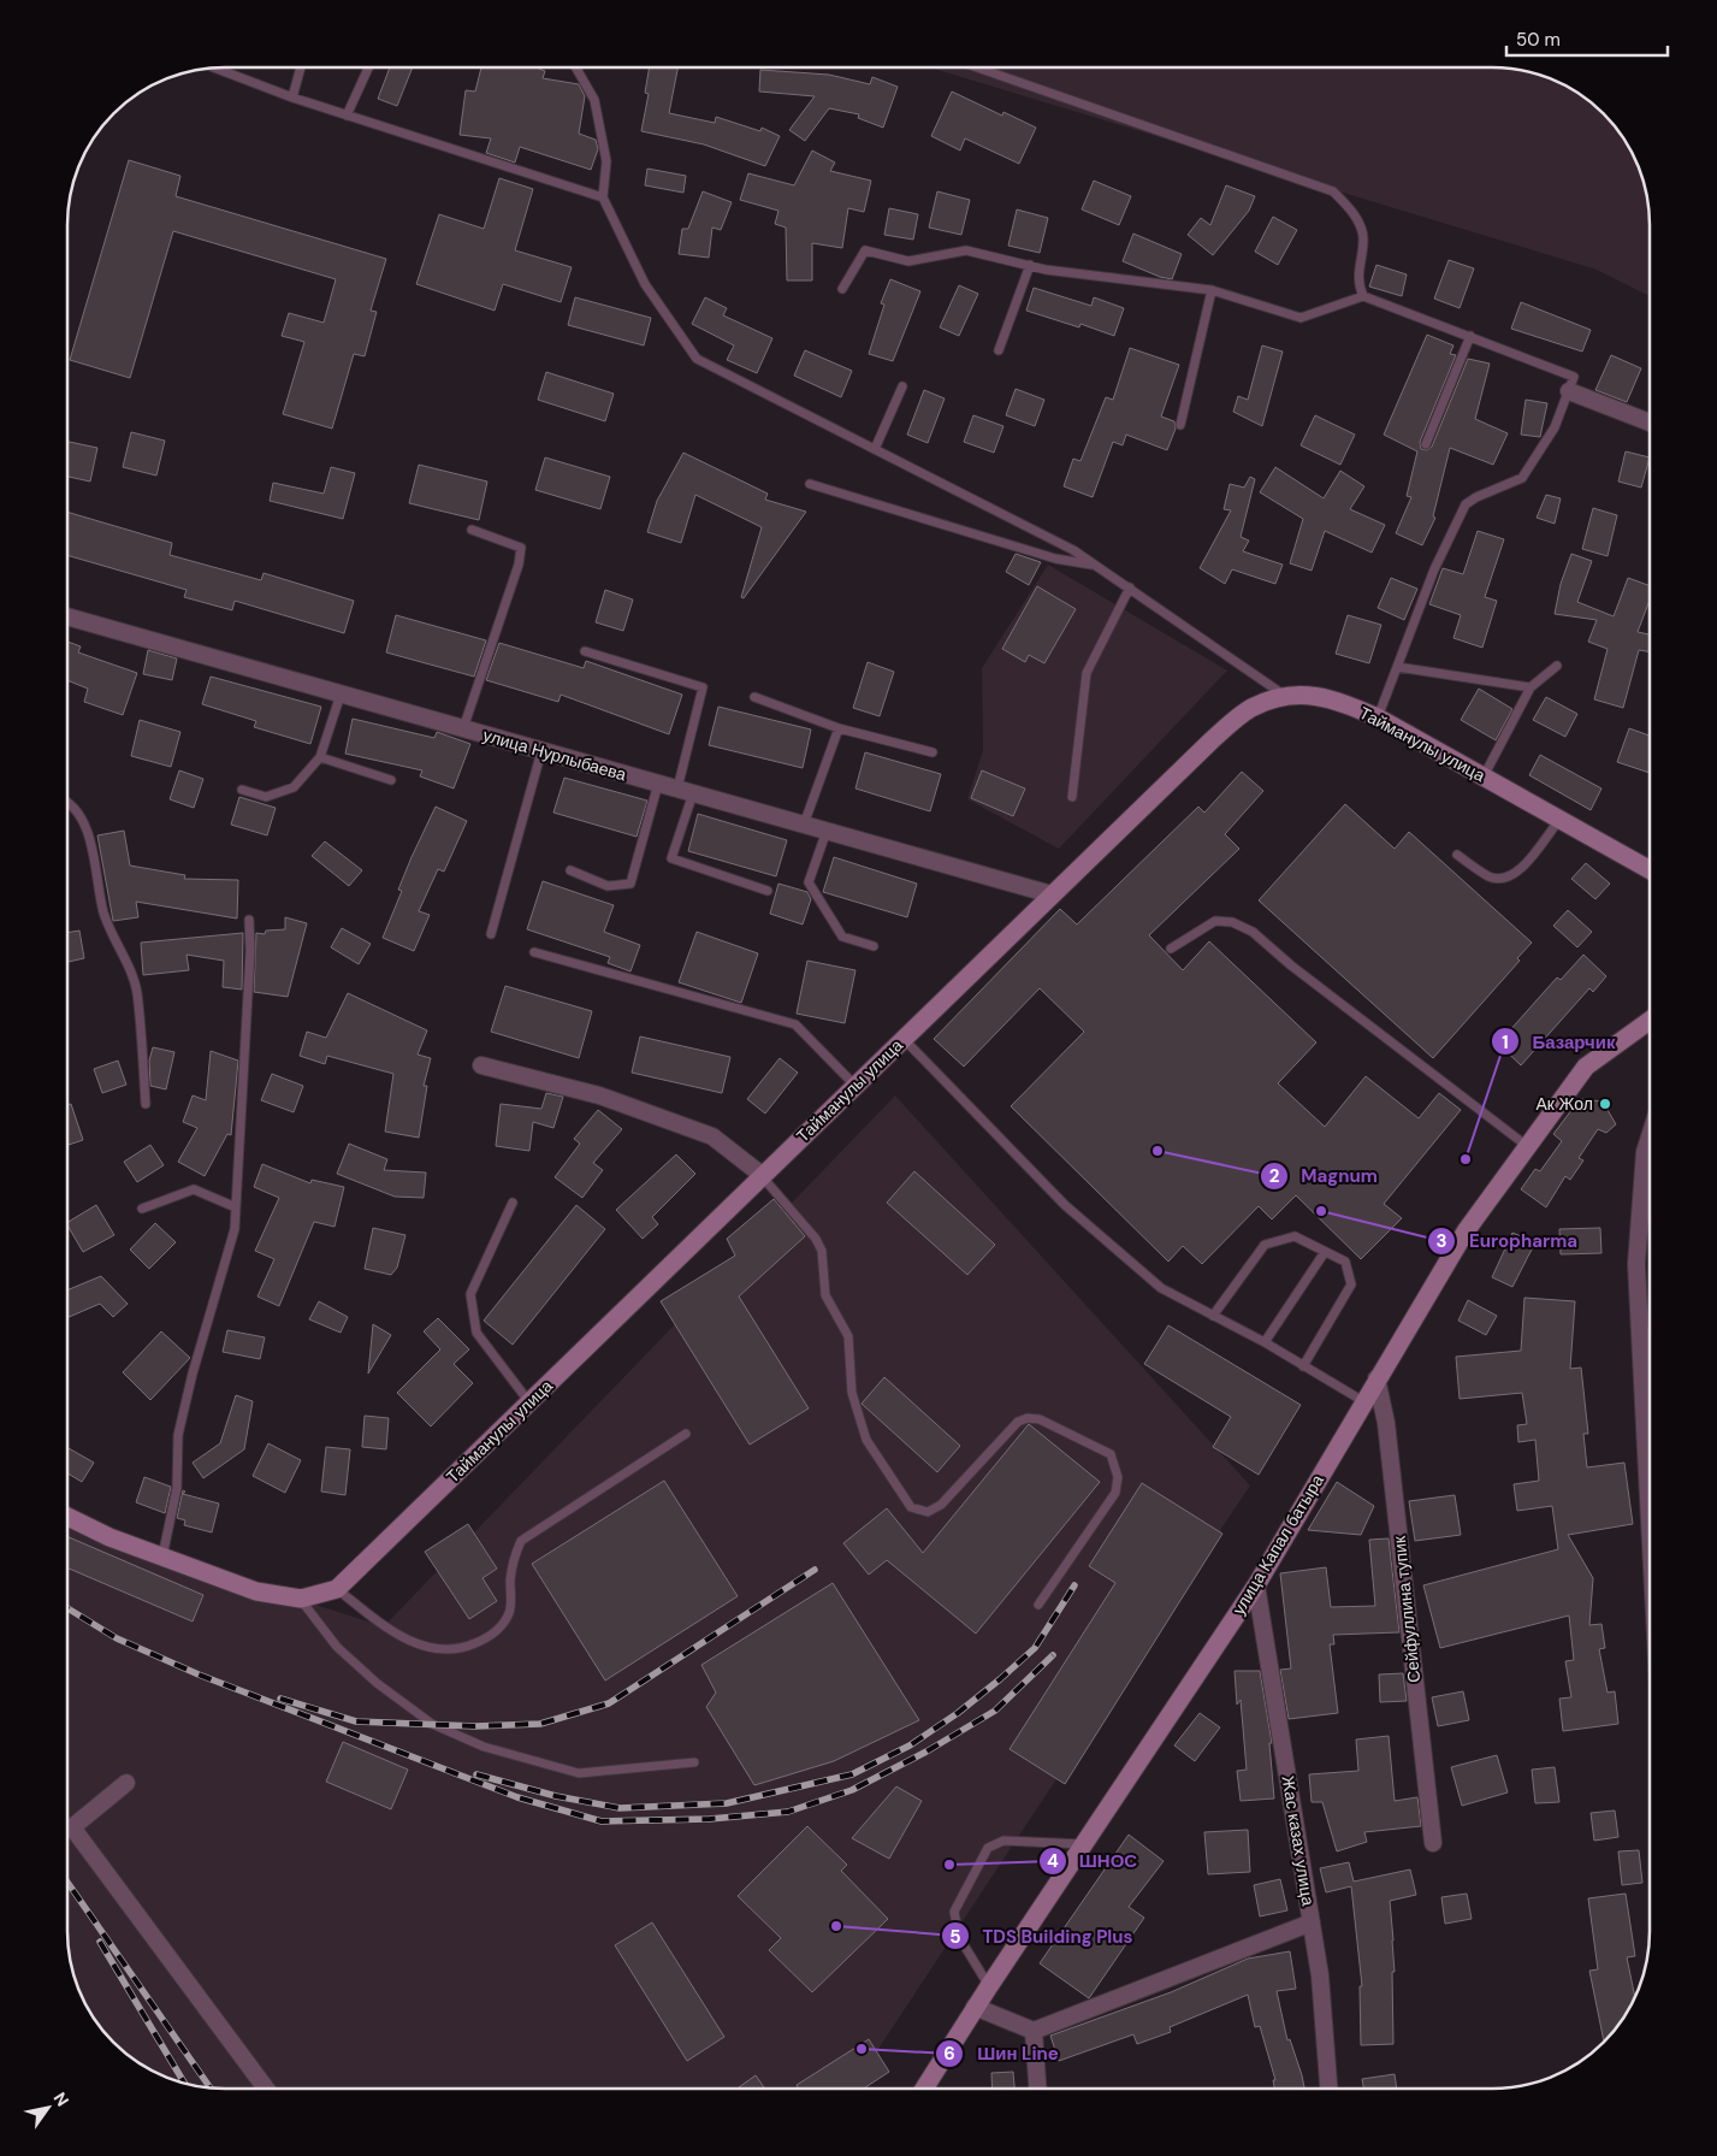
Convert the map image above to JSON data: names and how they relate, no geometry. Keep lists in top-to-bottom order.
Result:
{
  "streets": {
    "street": [
      "Тайманулы улица",
      "улица Нурлыбаева",
      "улица Капал батыра",
      "Сейфуллина тупик",
      "Жас казах улица"
    ]
  },
  "crossings": [
    ["Тайманулы улица", "улица Нурлыбаева"],
    ["улица Капал батыра", "Сейфуллина тупик"],
    ["улица Капал батыра", "Жас казах улица"]
  ],
  "places": [
    "Ак Жол",
    "Magnum",
    "Базарчик",
    "Europharma",
    "ШНОС",
    "TDS Building Plus",
    "Шин Line"
  ],
  "scale_bar": "50 m",
  "north": "top right"
}
